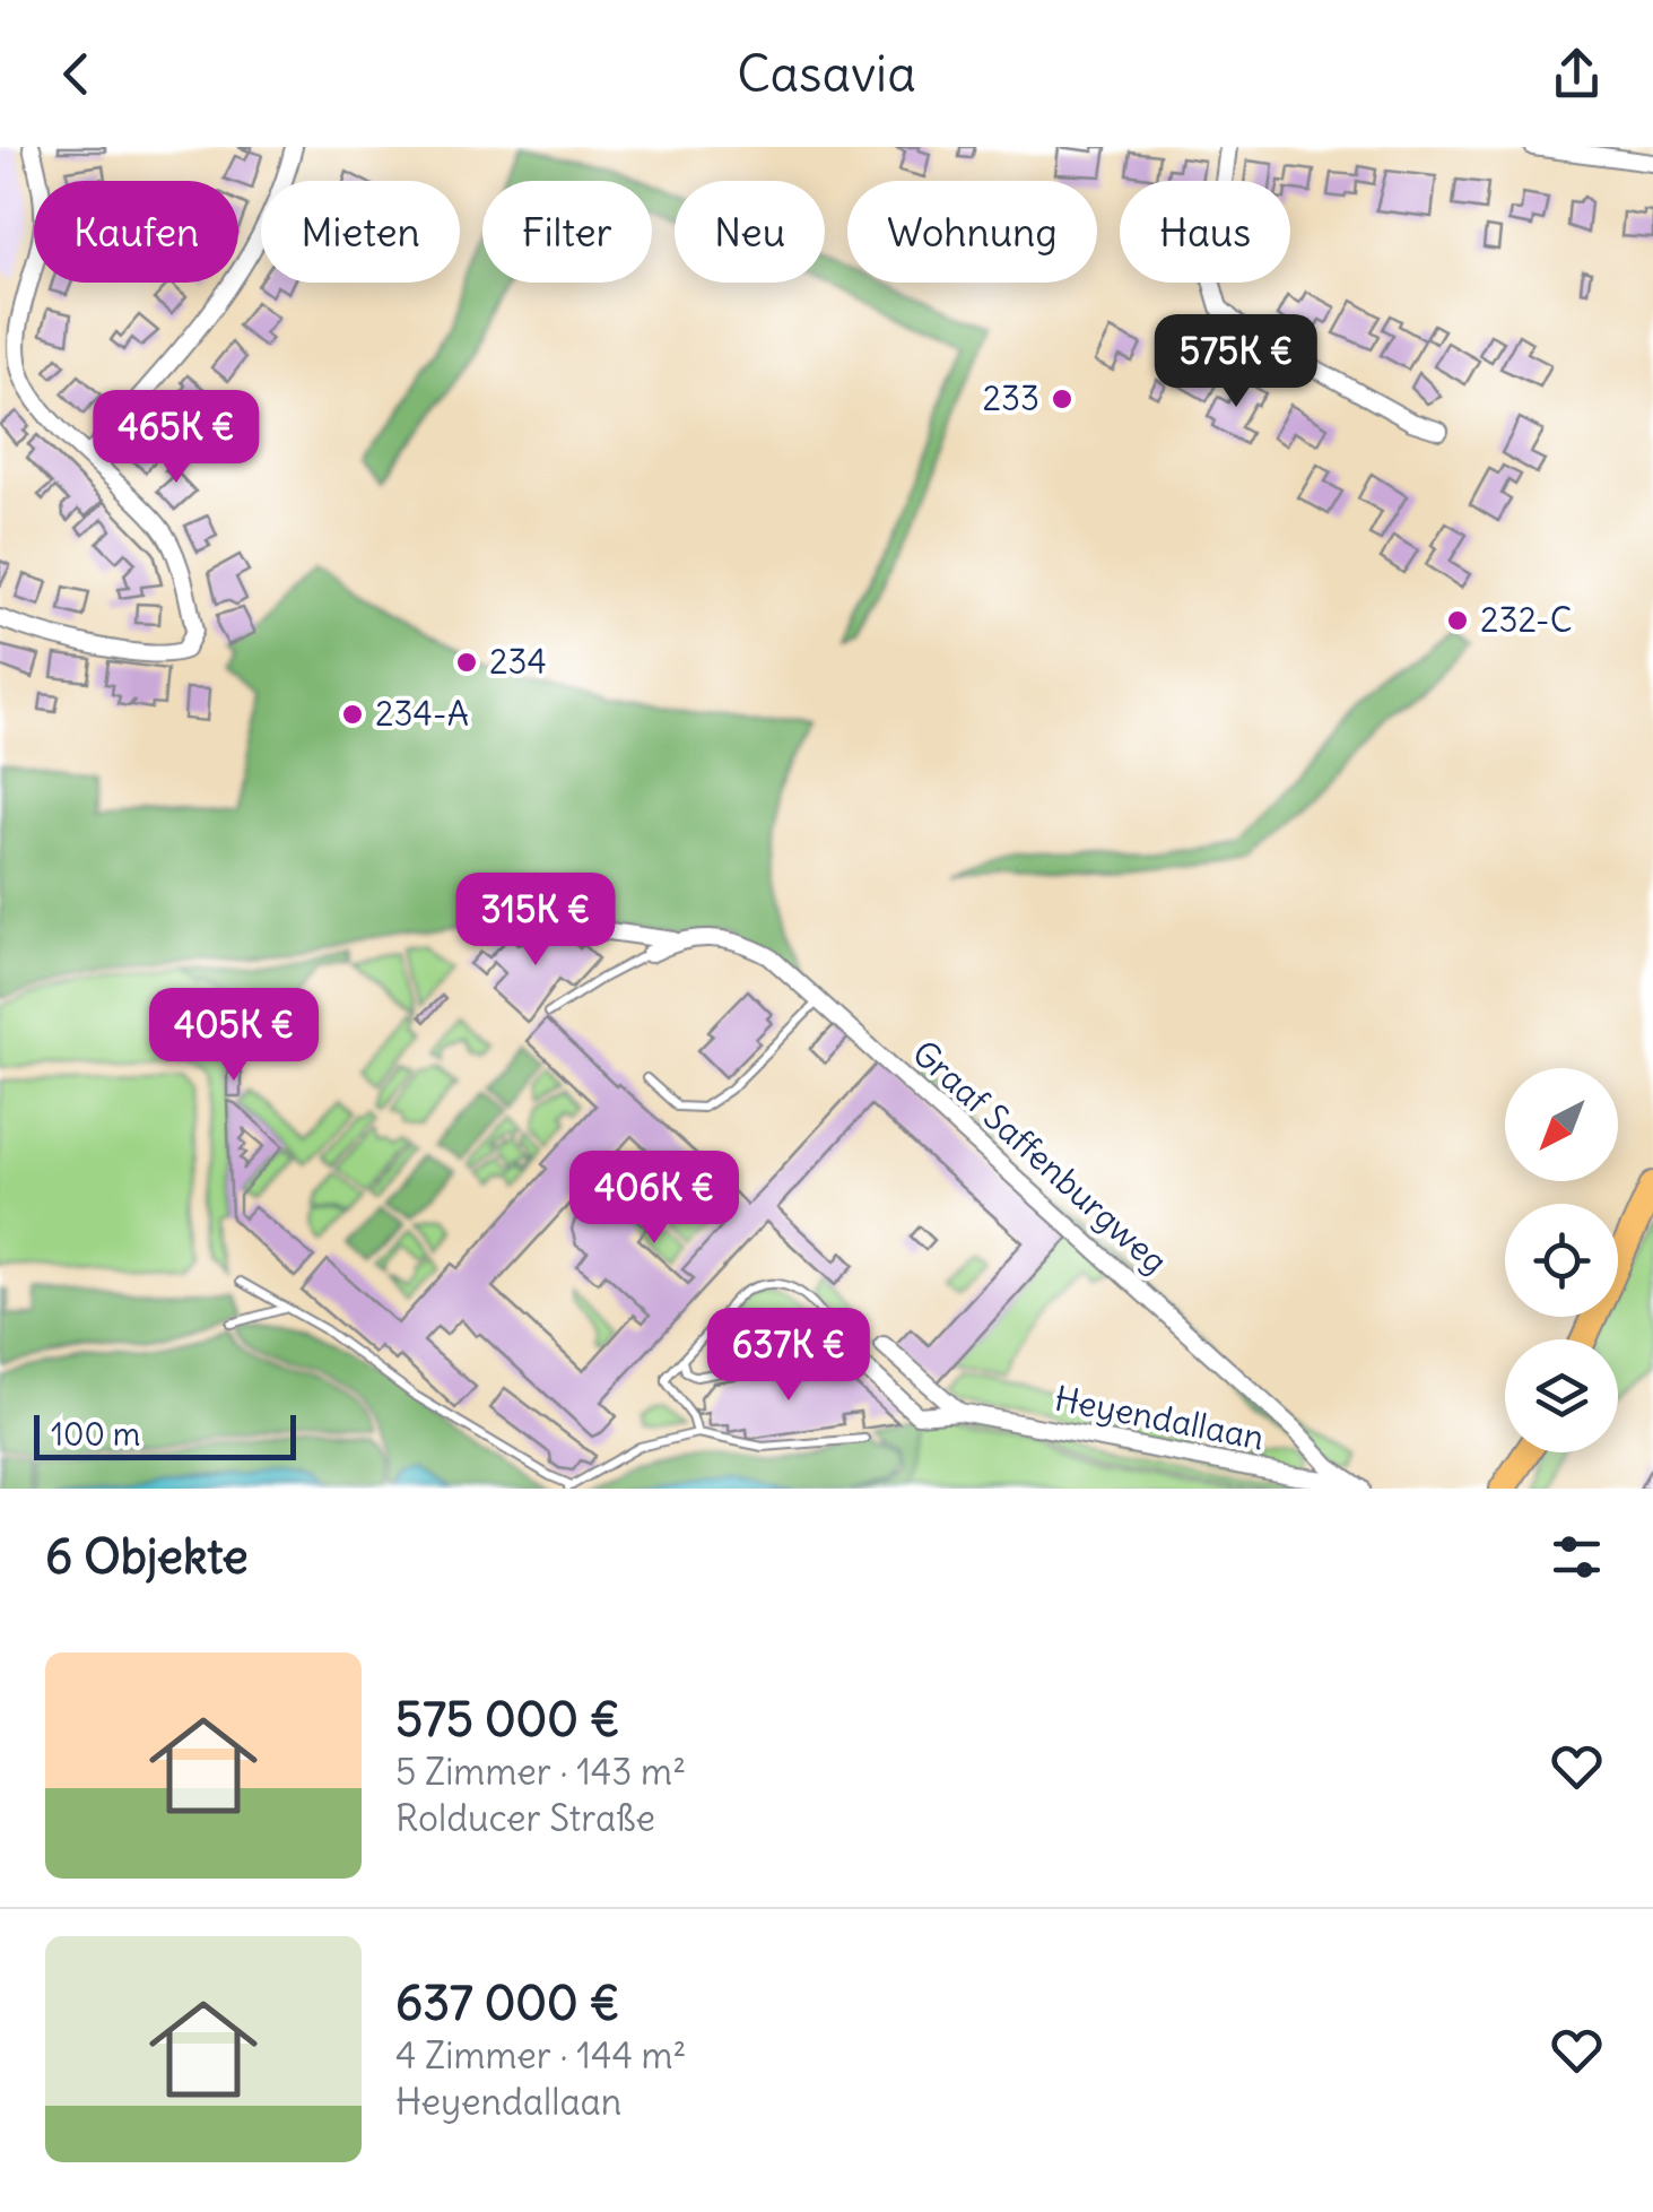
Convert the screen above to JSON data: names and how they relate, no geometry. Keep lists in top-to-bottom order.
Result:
{
  "streets": {
    "street": ["Graaf Saffenburgweg", "Heyendallaan"]
  },
  "crossings": [
    ["Graaf Saffenburgweg", "Heyendallaan"]
  ],
  "places": [
    "233",
    "232-C",
    "234",
    "234-A"
  ],
  "scale_bar": "100 m",
  "north": "bottom left",
  "page": {
    "header": "Casavia",
    "chip": [
      "Kaufen",
      "Mieten",
      "Filter",
      "Neu",
      "Wohnung",
      "Haus"
    ],
    "price": [
      "575K €",
      "465K €",
      "315K €",
      "405K €",
      "406K €",
      "637K €"
    ],
    "scale": "100 m",
    "heading": "6 Objekte",
    "list": [
      {
        "name": "575 000 €",
        "note": "5 Zimmer · 143 m² · Rolducer Straße"
      },
      {
        "name": "637 000 €",
        "note": "4 Zimmer · 144 m² · Heyendallaan"
      }
    ]
  }
}
